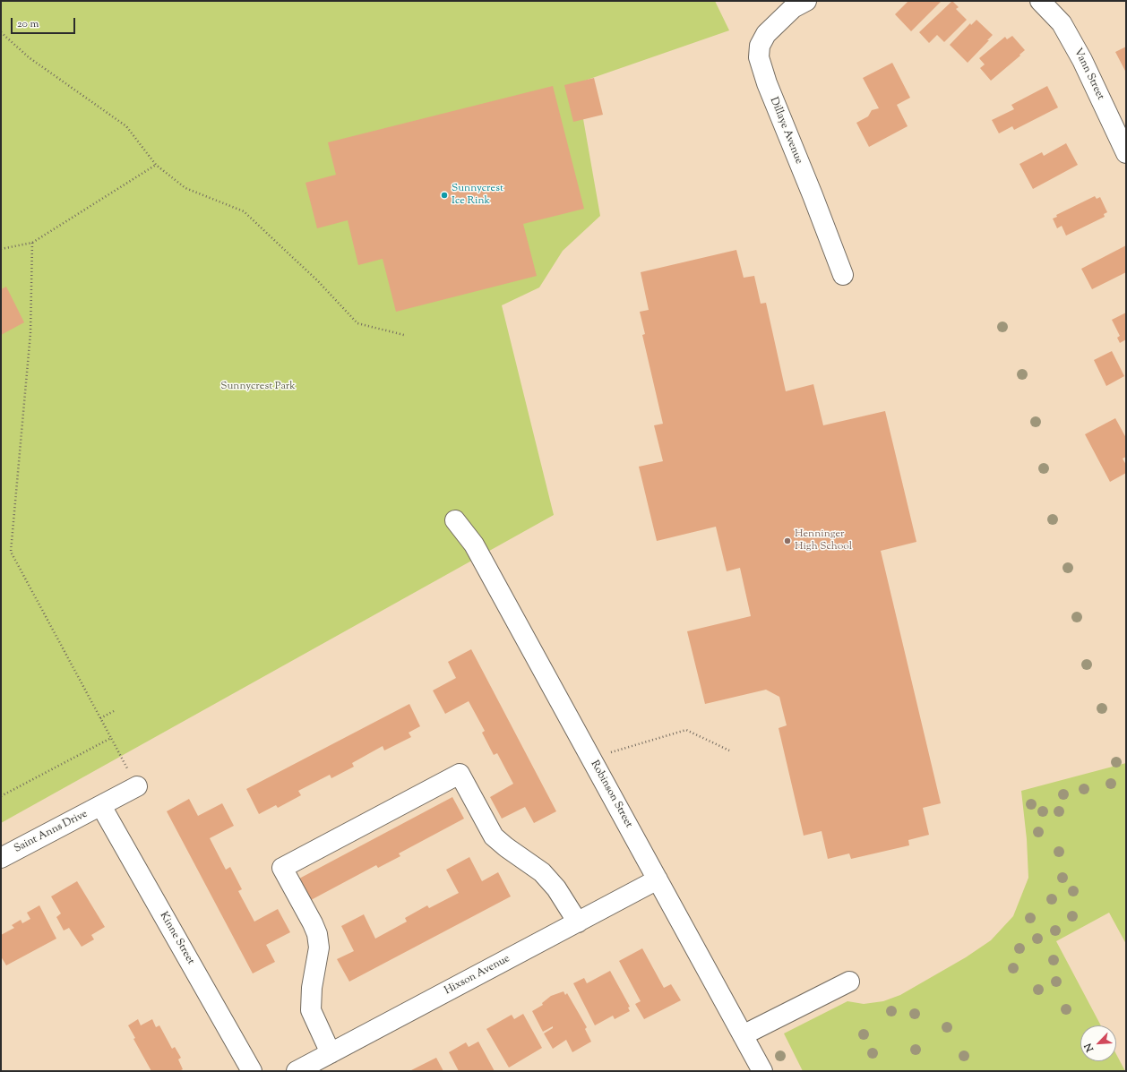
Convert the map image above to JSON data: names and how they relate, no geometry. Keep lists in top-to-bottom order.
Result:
{
  "streets": {
    "street": [
      "Vann Street",
      "Dillaye Avenue",
      "Robinson Street",
      "Saint Anns Drive",
      "Kinne Street",
      "Hixson Avenue"
    ]
  },
  "crossings": [
    ["Robinson Street", "Hixson Avenue"],
    ["Saint Anns Drive", "Kinne Street"]
  ],
  "parks": ["Sunnycrest Park"],
  "places": ["Sunnycrest Ice Rink", "Henninger High School"],
  "scale_bar": "20 m",
  "north": "bottom left"
}
